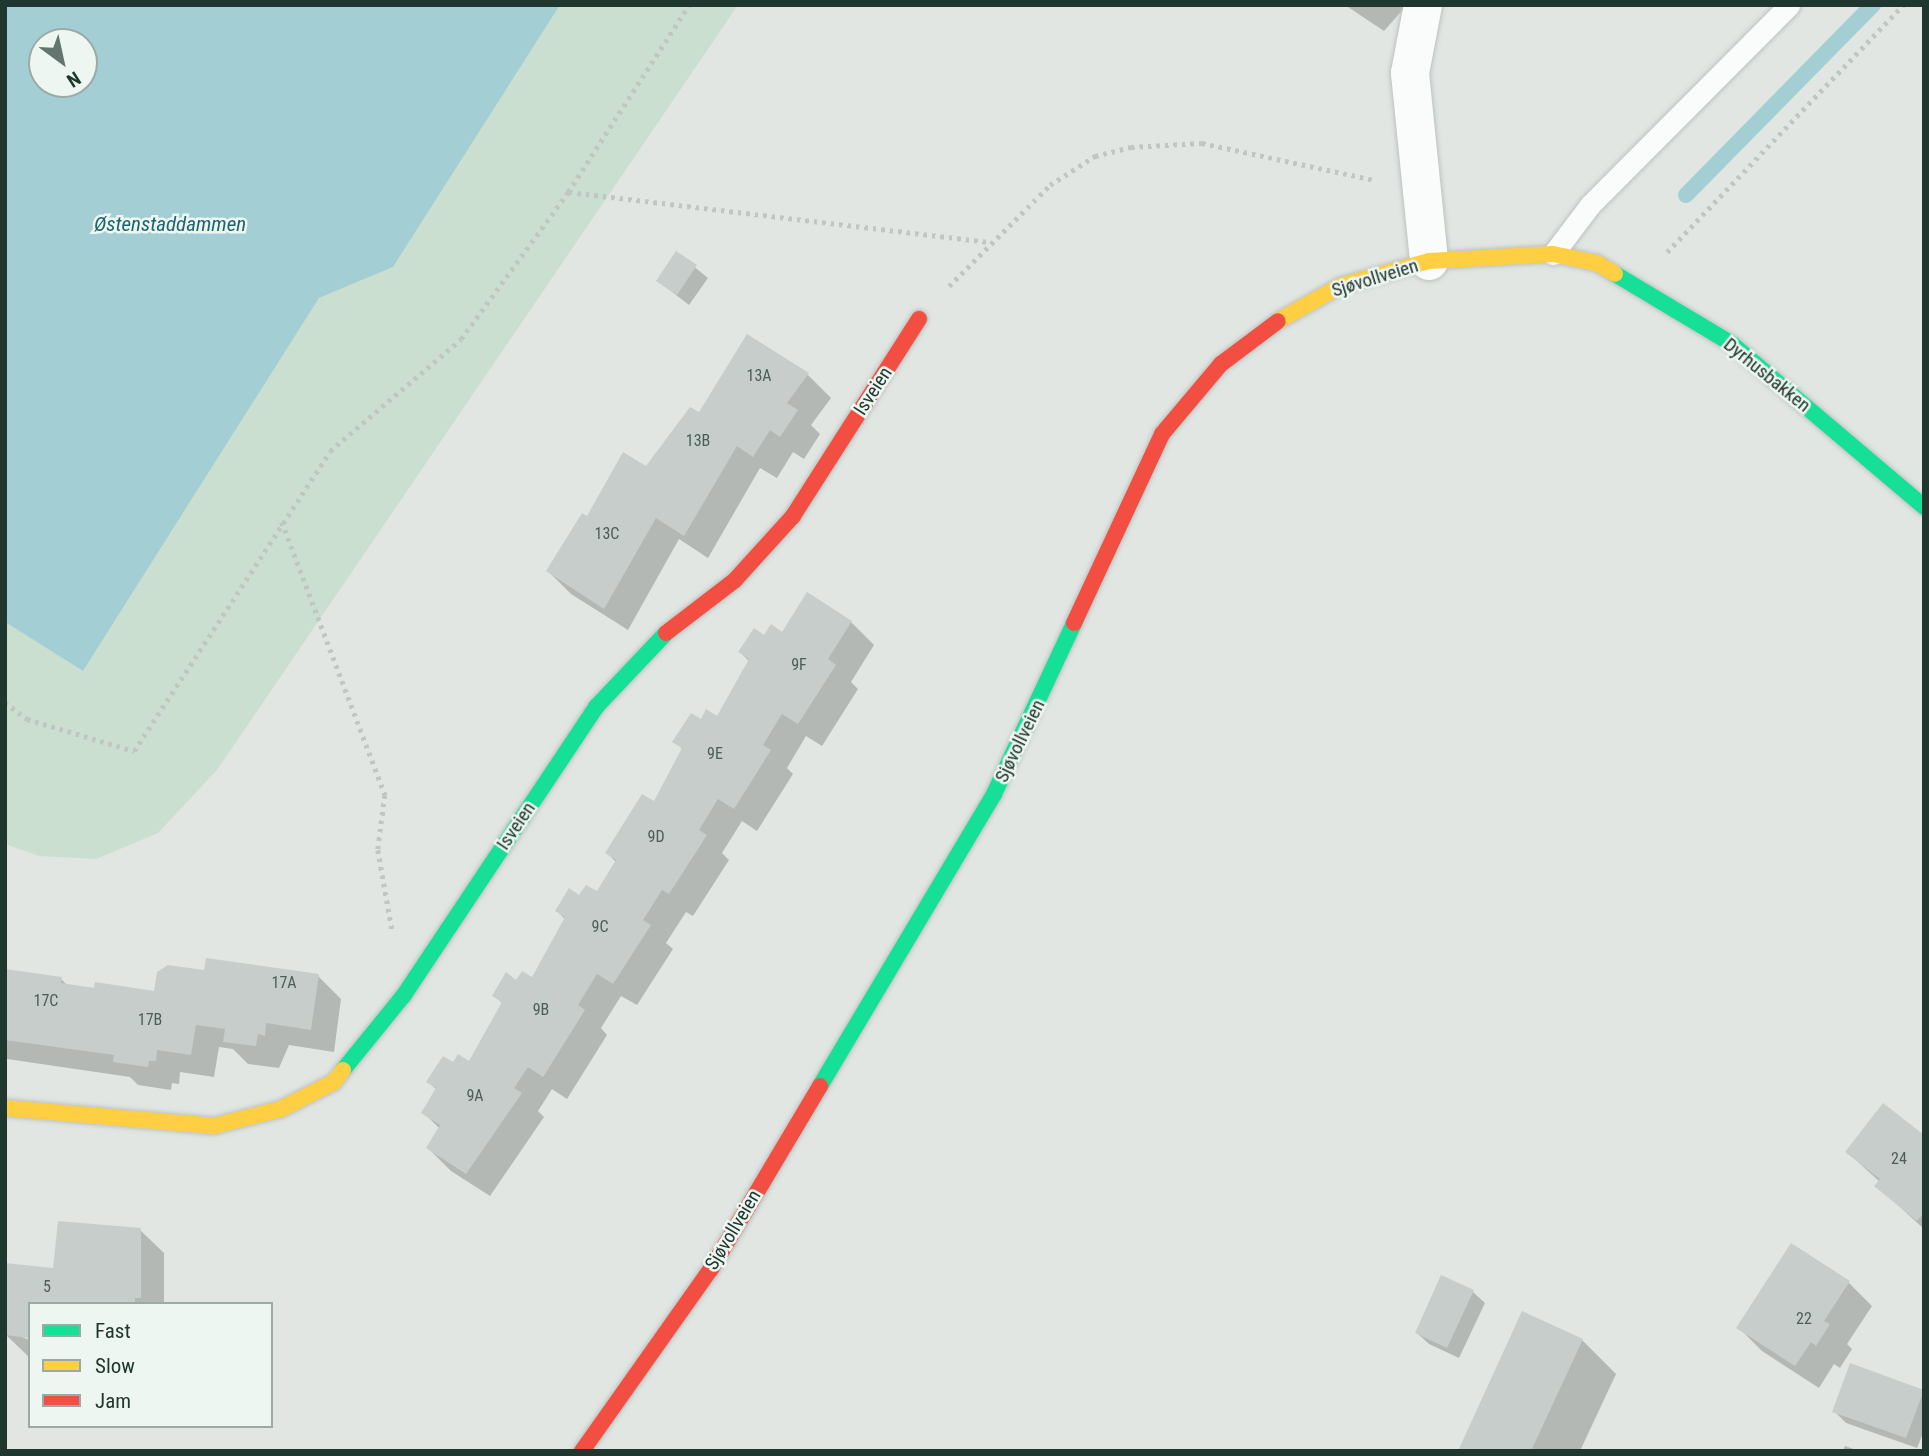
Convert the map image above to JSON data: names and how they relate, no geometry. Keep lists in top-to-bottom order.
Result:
{
  "streets": {
    "street": ["Sjøvollveien", "Dyrhusbakken", "Isveien"]
  },
  "crossings": [
    ["Sjøvollveien", "Dyrhusbakken"]
  ],
  "water": ["Østenstaddammen"],
  "house_numbers": [
    "13A",
    "13B",
    "13C",
    "9F",
    "9E",
    "9D",
    "9C",
    "17A",
    "17C",
    "9B",
    "17B",
    "9A",
    "24",
    "5",
    "22"
  ],
  "legend": ["Fast", "Slow", "Jam"],
  "north": "bottom right"
}
